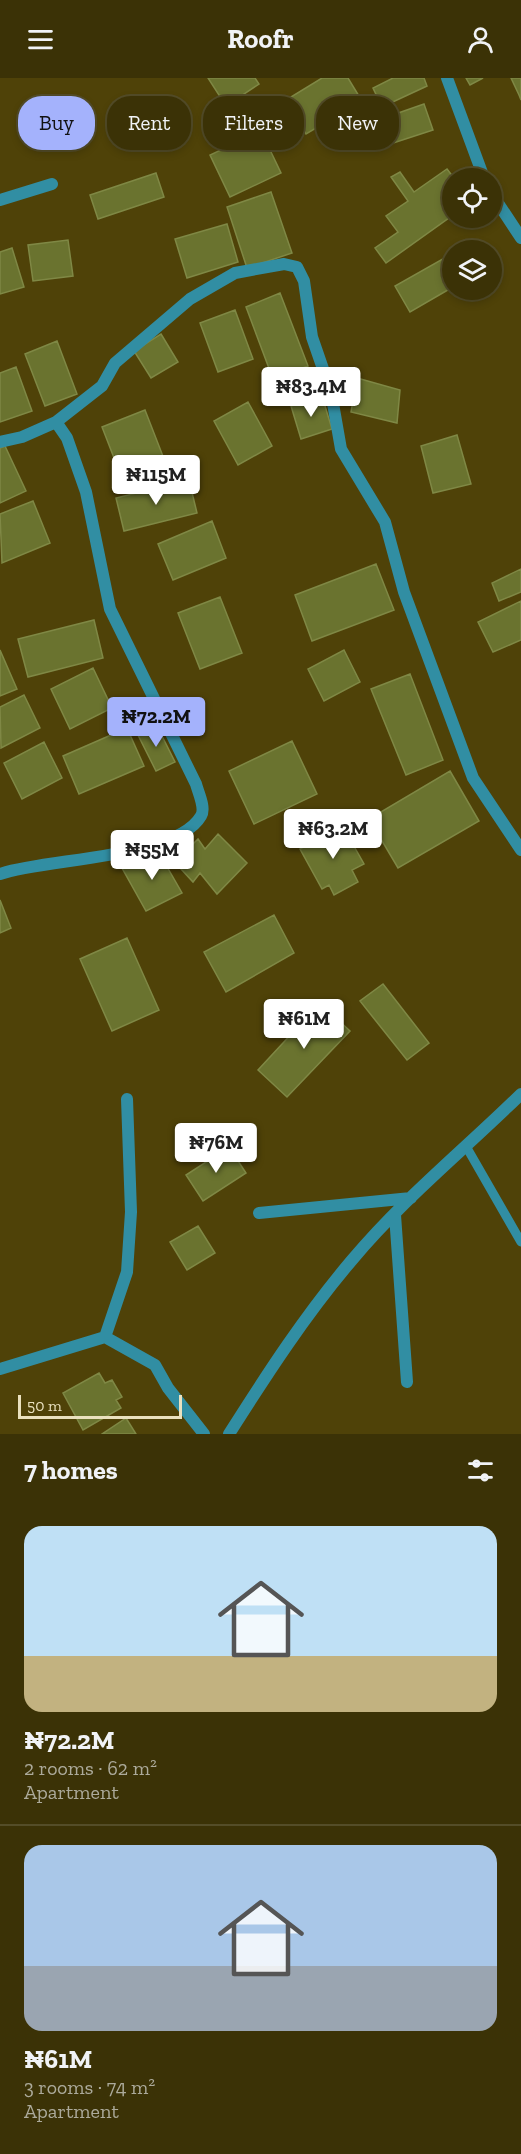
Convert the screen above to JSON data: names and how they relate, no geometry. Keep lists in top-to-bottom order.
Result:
{
  "scale_bar": "50 m",
  "page": {
    "header": "Roofr",
    "chip": [
      "Buy",
      "Rent",
      "Filters",
      "New"
    ],
    "price": [
      "₦83.4M",
      "₦115M",
      "₦72.2M",
      "₦63.2M",
      "₦55M",
      "₦61M",
      "₦76M"
    ],
    "scale": "50 m",
    "heading": "7 homes",
    "list": [
      {
        "name": "₦72.2M",
        "note": "2 rooms · 62 m² · Apartment"
      },
      {
        "name": "₦61M",
        "note": "3 rooms · 74 m² · Apartment"
      }
    ]
  }
}
